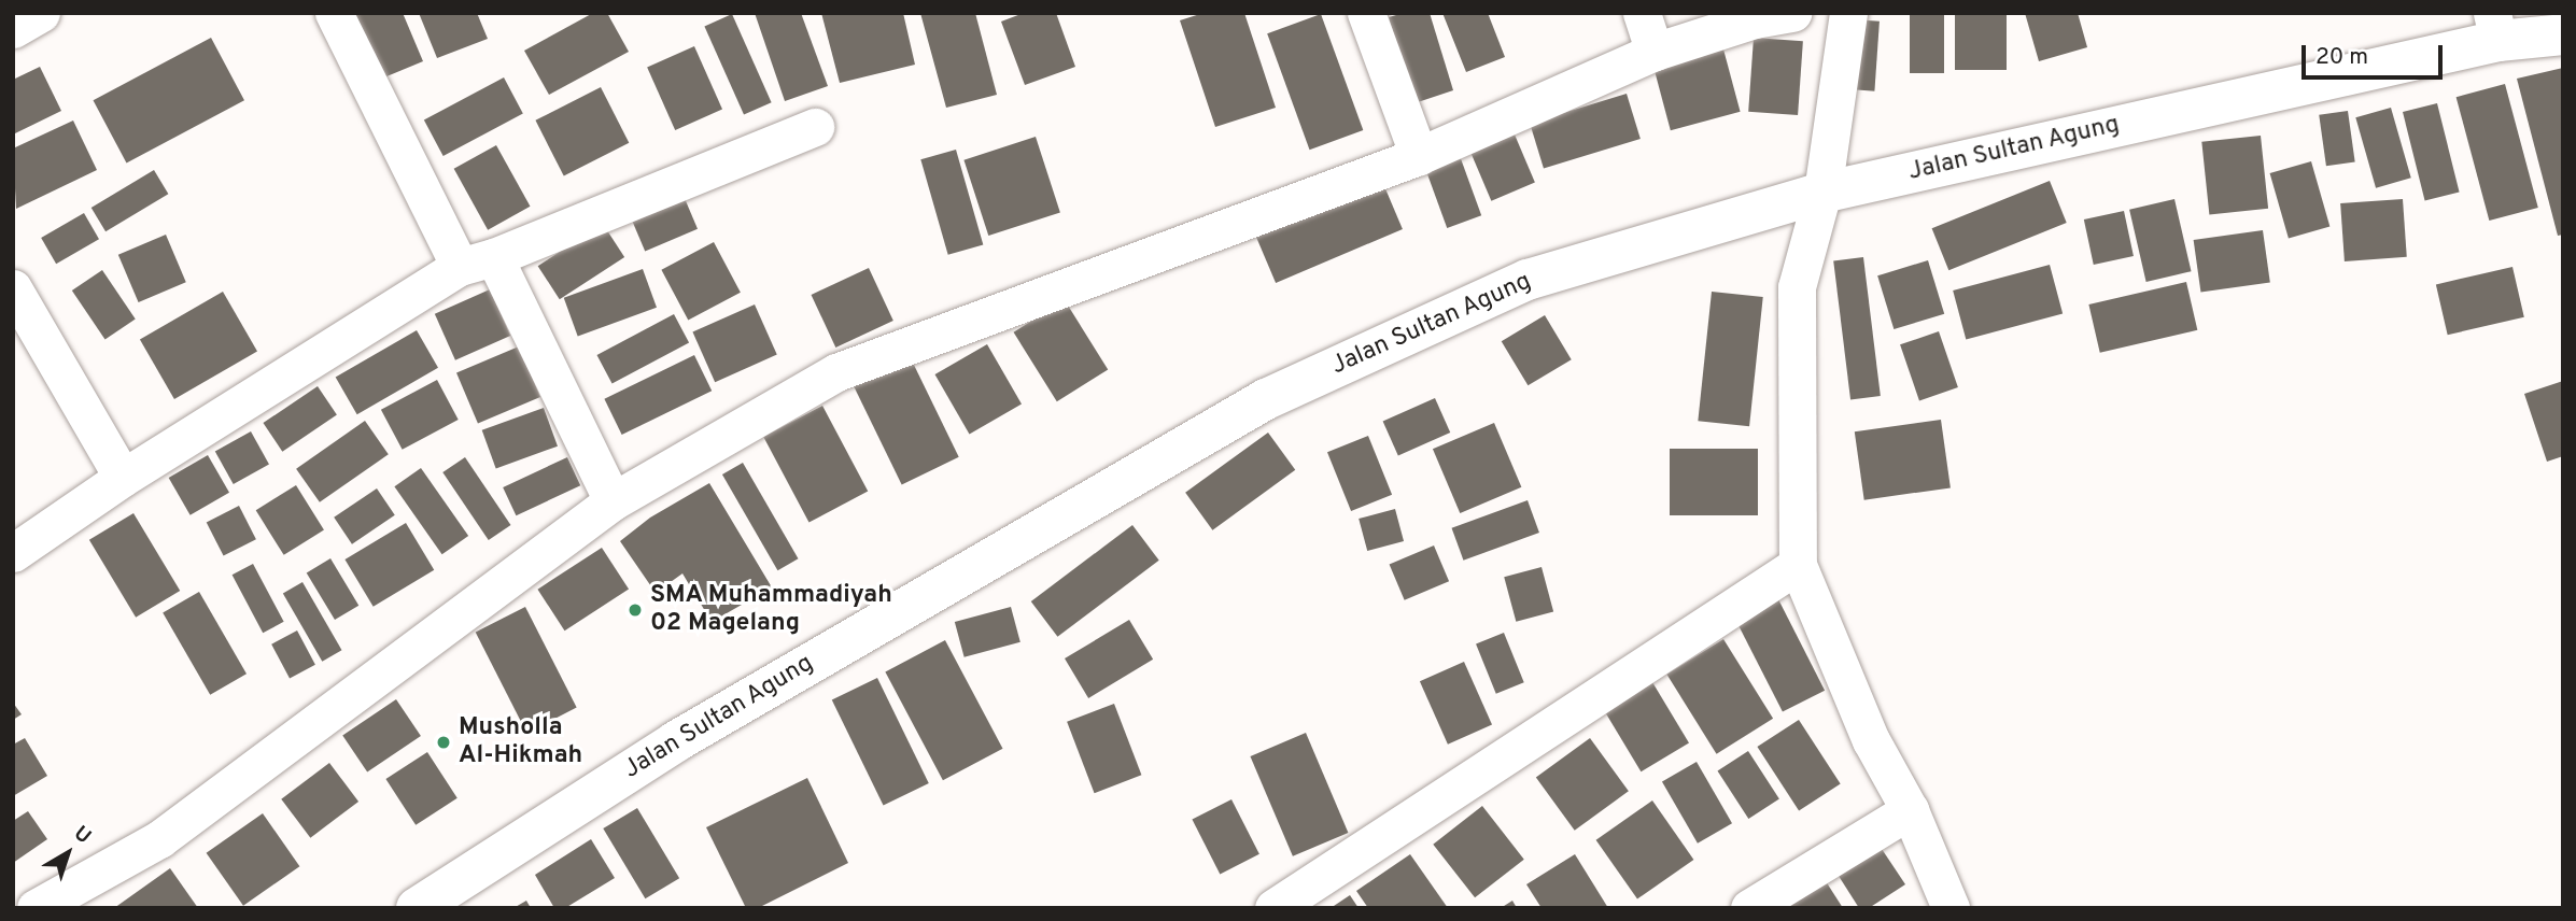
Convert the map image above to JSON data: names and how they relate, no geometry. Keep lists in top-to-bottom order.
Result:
{
  "streets": {
    "main road": ["Jalan Sultan Agung"]
  },
  "places": ["SMA Muhammadiyah 02 Magelang", "Musholla Al-Hikmah"],
  "scale_bar": "20 m",
  "north": "top right"
}
